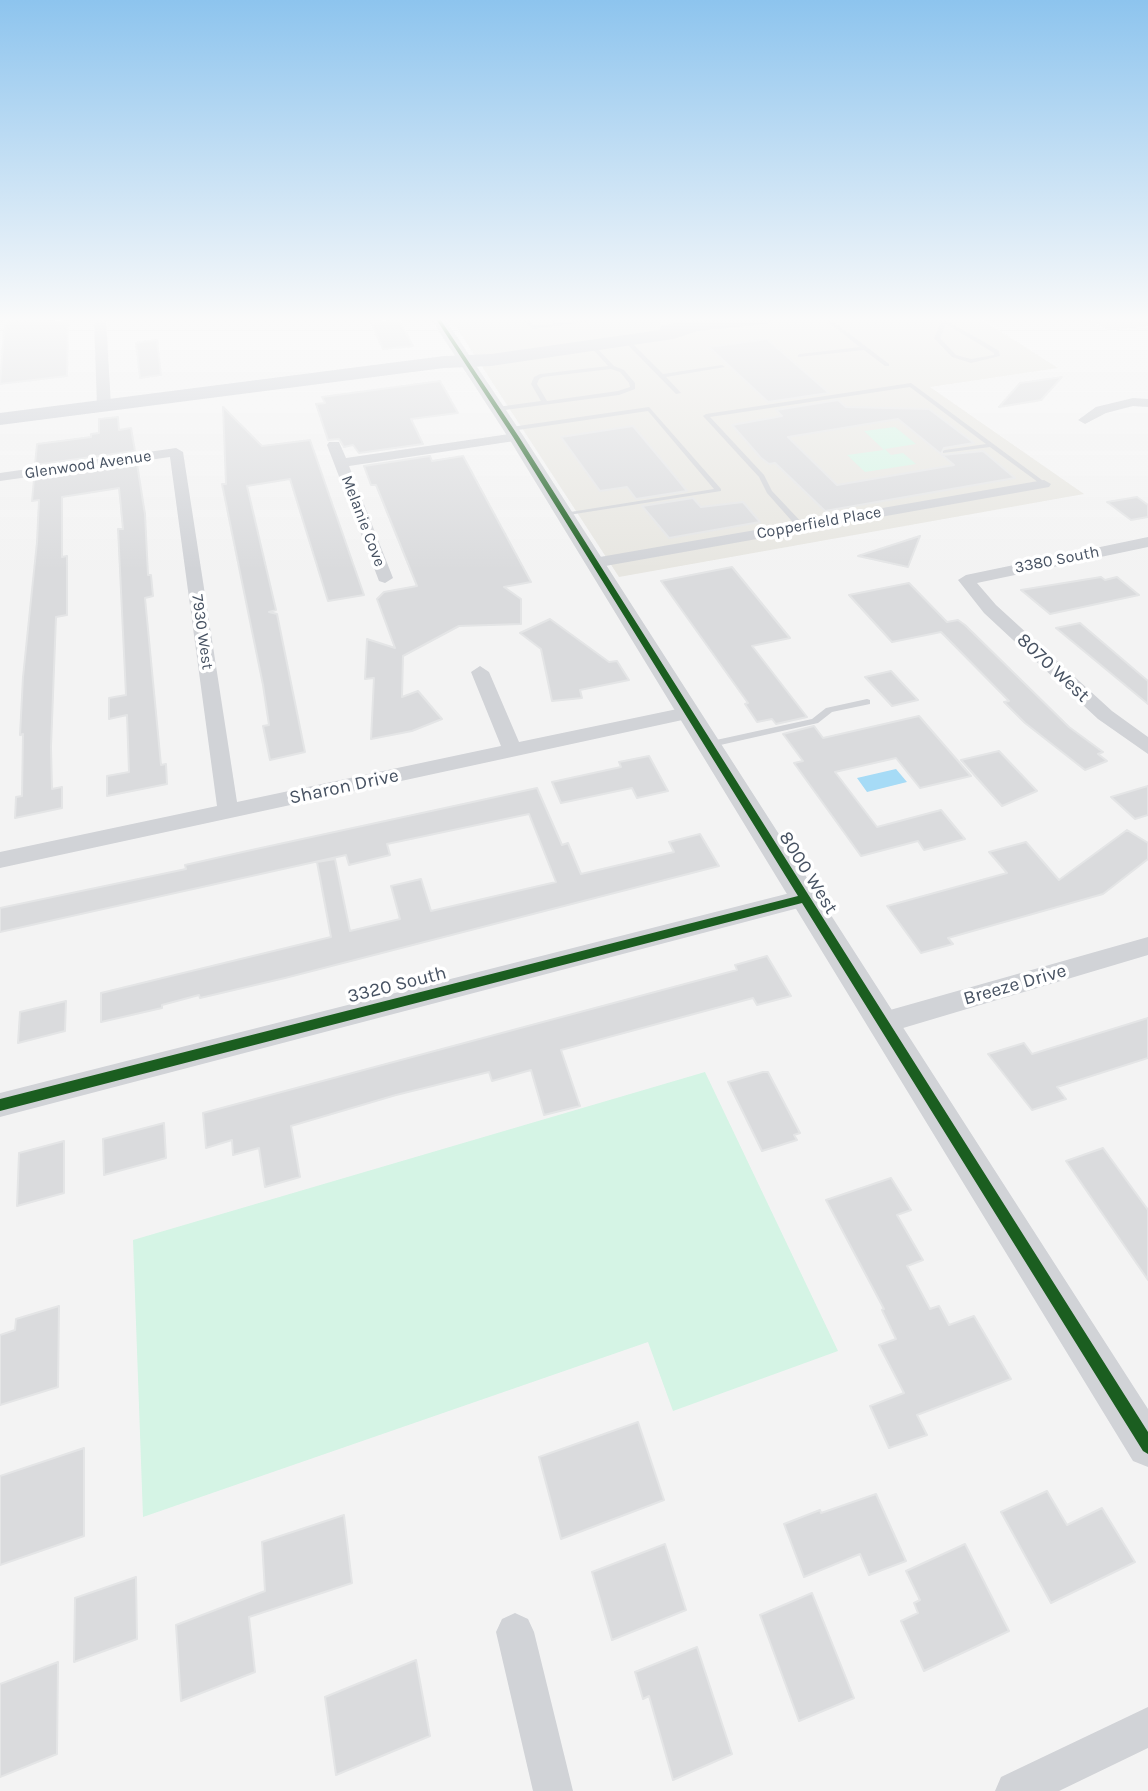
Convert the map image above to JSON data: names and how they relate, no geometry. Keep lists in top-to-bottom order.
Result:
{
  "streets": {
    "street": [
      "Glenwood Avenue",
      "Melanie Cove",
      "Copperfield Place",
      "3380 South",
      "7930 West",
      "8070 West",
      "Sharon Drive",
      "8000 West",
      "3320 South",
      "Breeze Drive"
    ]
  },
  "crossings": [
    ["Glenwood Avenue", "7930 West"],
    ["Melanie Cove", "8000 West"],
    ["Copperfield Place", "8000 West"],
    ["3380 South", "8070 West"],
    ["7930 West", "Sharon Drive"],
    ["Sharon Drive", "8000 West"],
    ["8000 West", "3320 South"],
    ["8000 West", "Breeze Drive"]
  ]
}
